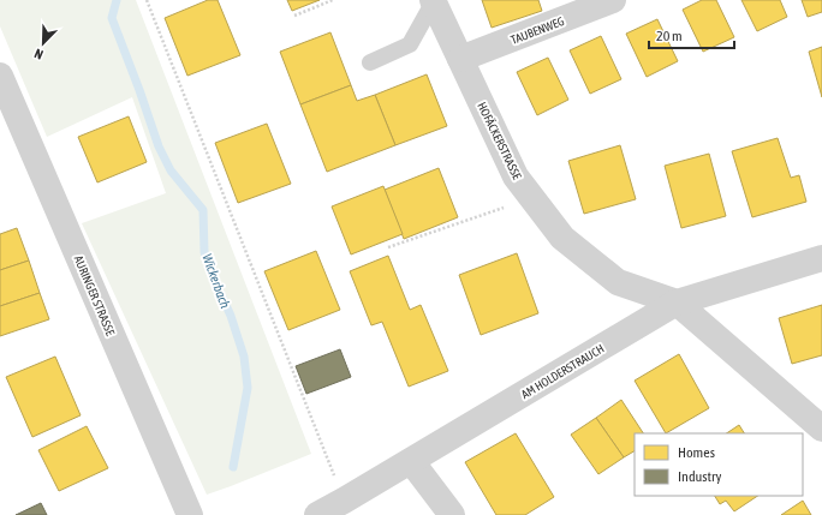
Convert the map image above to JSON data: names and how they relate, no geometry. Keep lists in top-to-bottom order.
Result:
{
  "streets": {
    "street": [
      "TAUBENWEG",
      "HOFÄCKERSTRASSE",
      "AURINGER STRASSE",
      "AM HOLDERSTRAUCH"
    ]
  },
  "crossings": [
    ["TAUBENWEG", "HOFÄCKERSTRASSE"],
    ["HOFÄCKERSTRASSE", "AM HOLDERSTRAUCH"]
  ],
  "water": ["Wickerbach"],
  "legend": ["Homes", "Industry"],
  "scale_bar": "20 m",
  "north": "bottom left"
}
